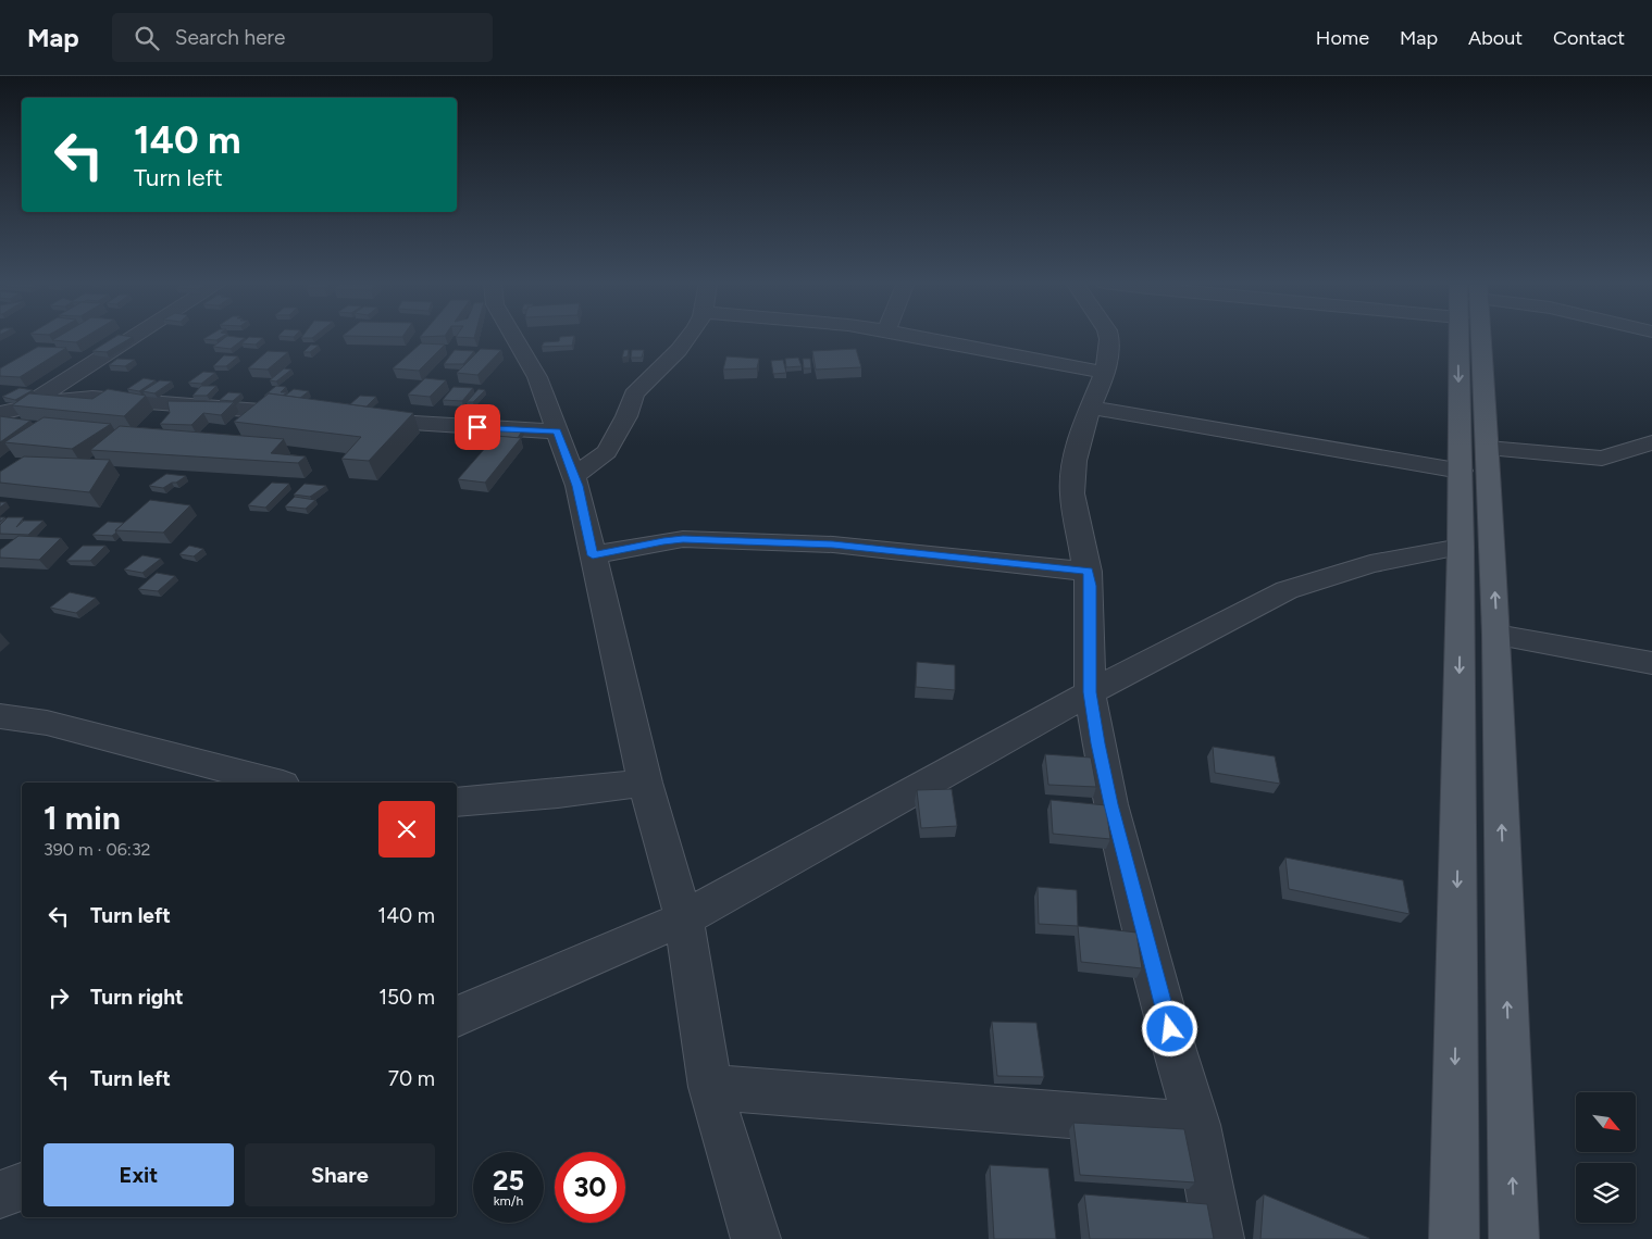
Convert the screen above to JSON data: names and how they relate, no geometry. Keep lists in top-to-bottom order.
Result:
{
  "north": "bottom right",
  "page": {
    "header": "Map",
    "search": "Search here",
    "nav": [
      "Home",
      "Map",
      "About",
      "Contact"
    ],
    "turn": ["140 m", "Turn left"],
    "heading": ["1 min", "390 m · 06:32"],
    "list": [
      {
        "name": "Turn left",
        "value": "140 m"
      },
      {
        "name": "Turn right",
        "value": "150 m"
      },
      {
        "name": "Turn left",
        "value": "70 m"
      }
    ],
    "buttons": ["Exit", "Share"],
    "speed": "25 km/h",
    "limit": "30"
  }
}
